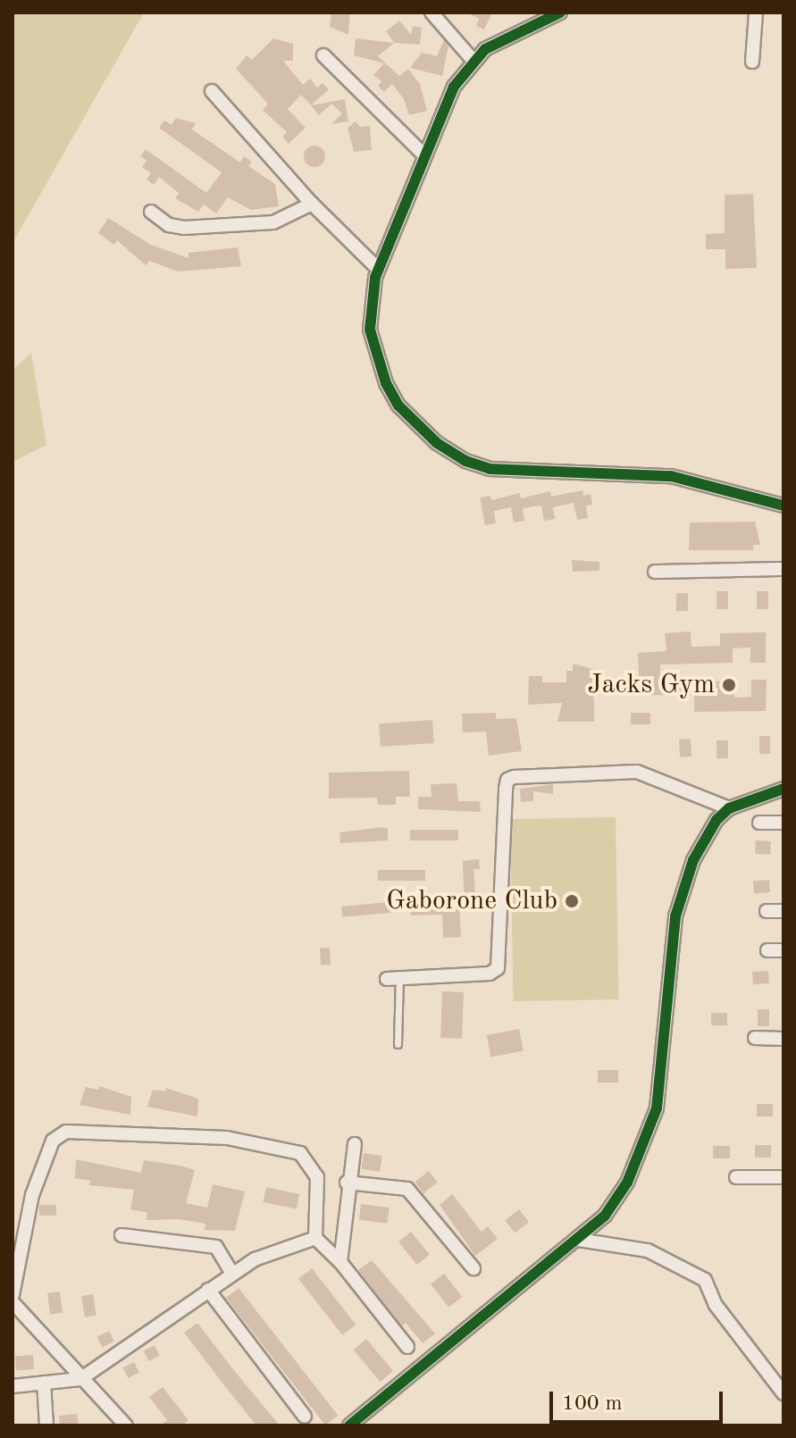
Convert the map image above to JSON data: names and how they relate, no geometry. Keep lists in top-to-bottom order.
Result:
{
  "places": ["Jacks Gym", "Gaborone Club"],
  "scale_bar": "100 m"
}
